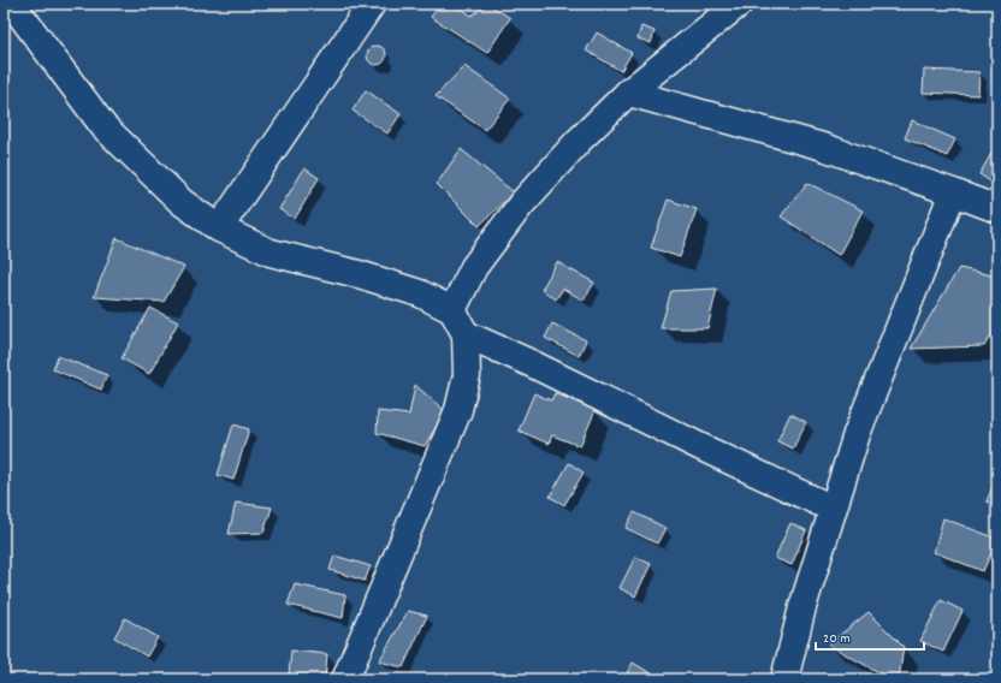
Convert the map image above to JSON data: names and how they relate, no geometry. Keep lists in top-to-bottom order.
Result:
{
  "scale_bar": "20 m"
}
